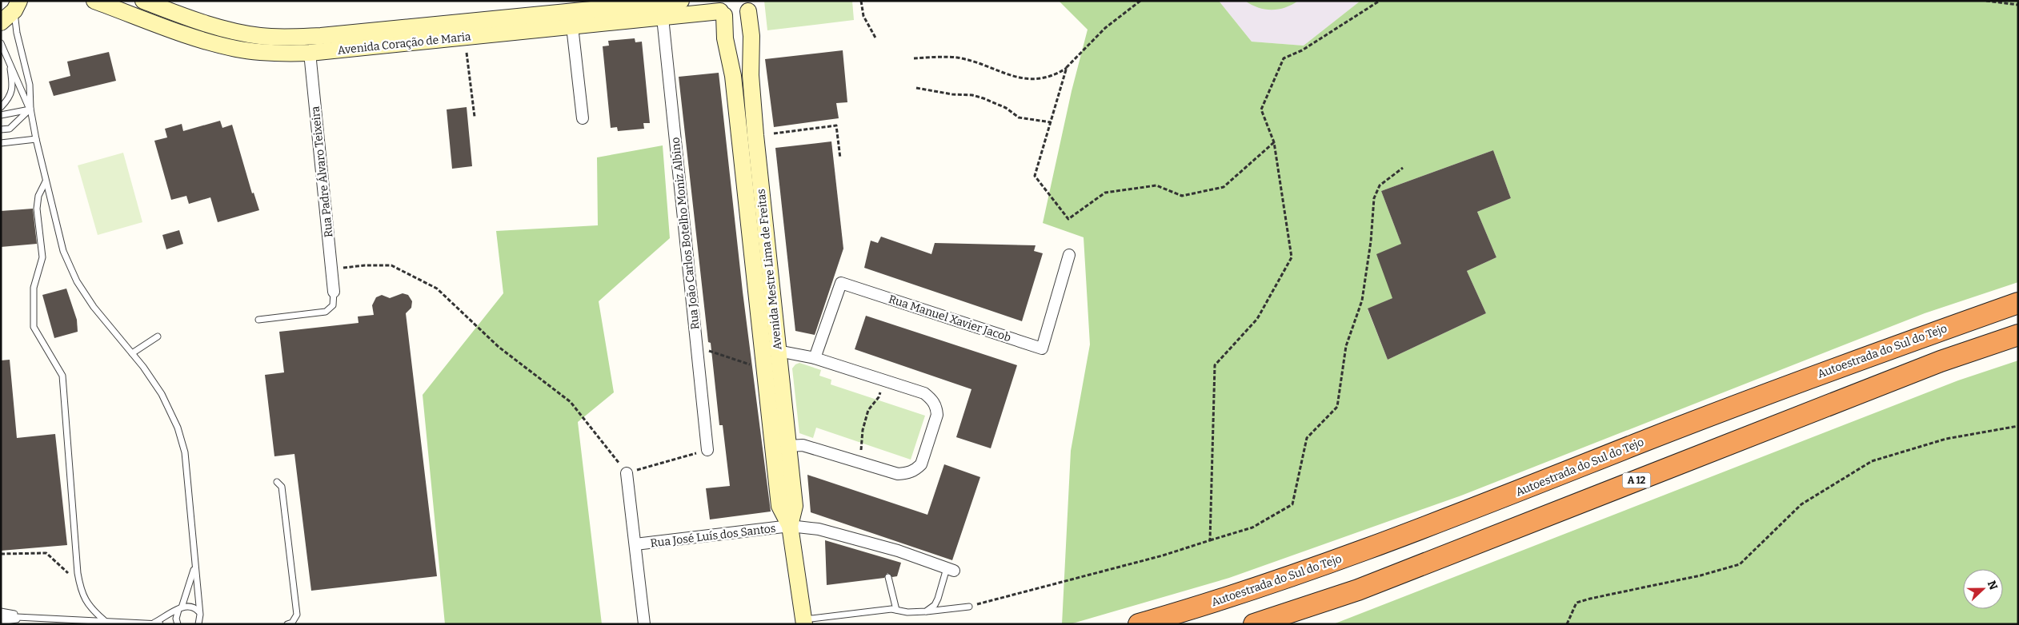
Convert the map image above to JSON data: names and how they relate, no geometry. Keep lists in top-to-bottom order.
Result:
{
  "streets": {
    "highway": ["Autoestrada do Sul do Tejo", "A 12"],
    "street": [
      "Avenida Coração de Maria",
      "Rua Padre Álvaro Teixeira",
      "Rua João Carlos Botelho Moniz Albino",
      "Avenida Mestre Lima de Freitas",
      "Rua Manuel Xavier Jacob",
      "Rua José Luís dos Santos"
    ]
  },
  "crossings": [
    ["Avenida Coração de Maria", "Rua Padre Álvaro Teixeira"],
    ["Avenida Coração de Maria", "Rua João Carlos Botelho Moniz Albino"],
    ["Avenida Coração de Maria", "Avenida Mestre Lima de Freitas"],
    ["Avenida Mestre Lima de Freitas", "Rua José Luís dos Santos"]
  ],
  "north": "right"
}
